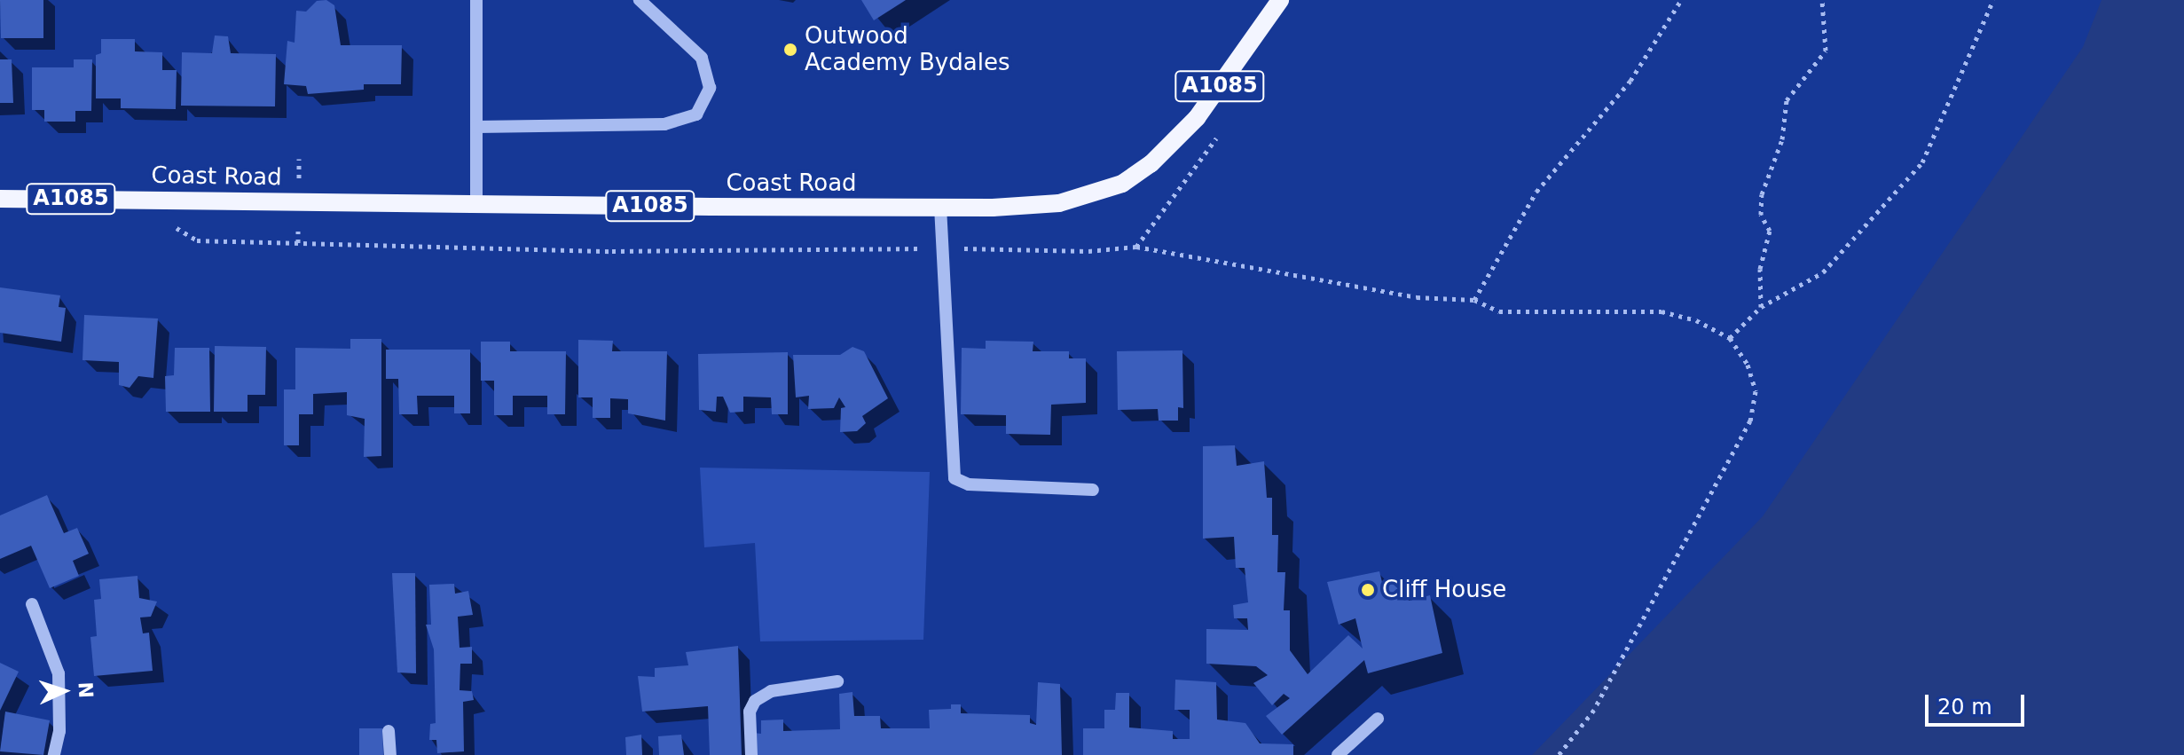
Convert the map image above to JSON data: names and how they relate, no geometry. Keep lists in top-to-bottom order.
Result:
{
  "streets": {
    "main road": ["A1085", "Coast Road"]
  },
  "places": ["Outwood Academy Bydales", "Cliff House"],
  "scale_bar": "20 m",
  "north": "right"
}
